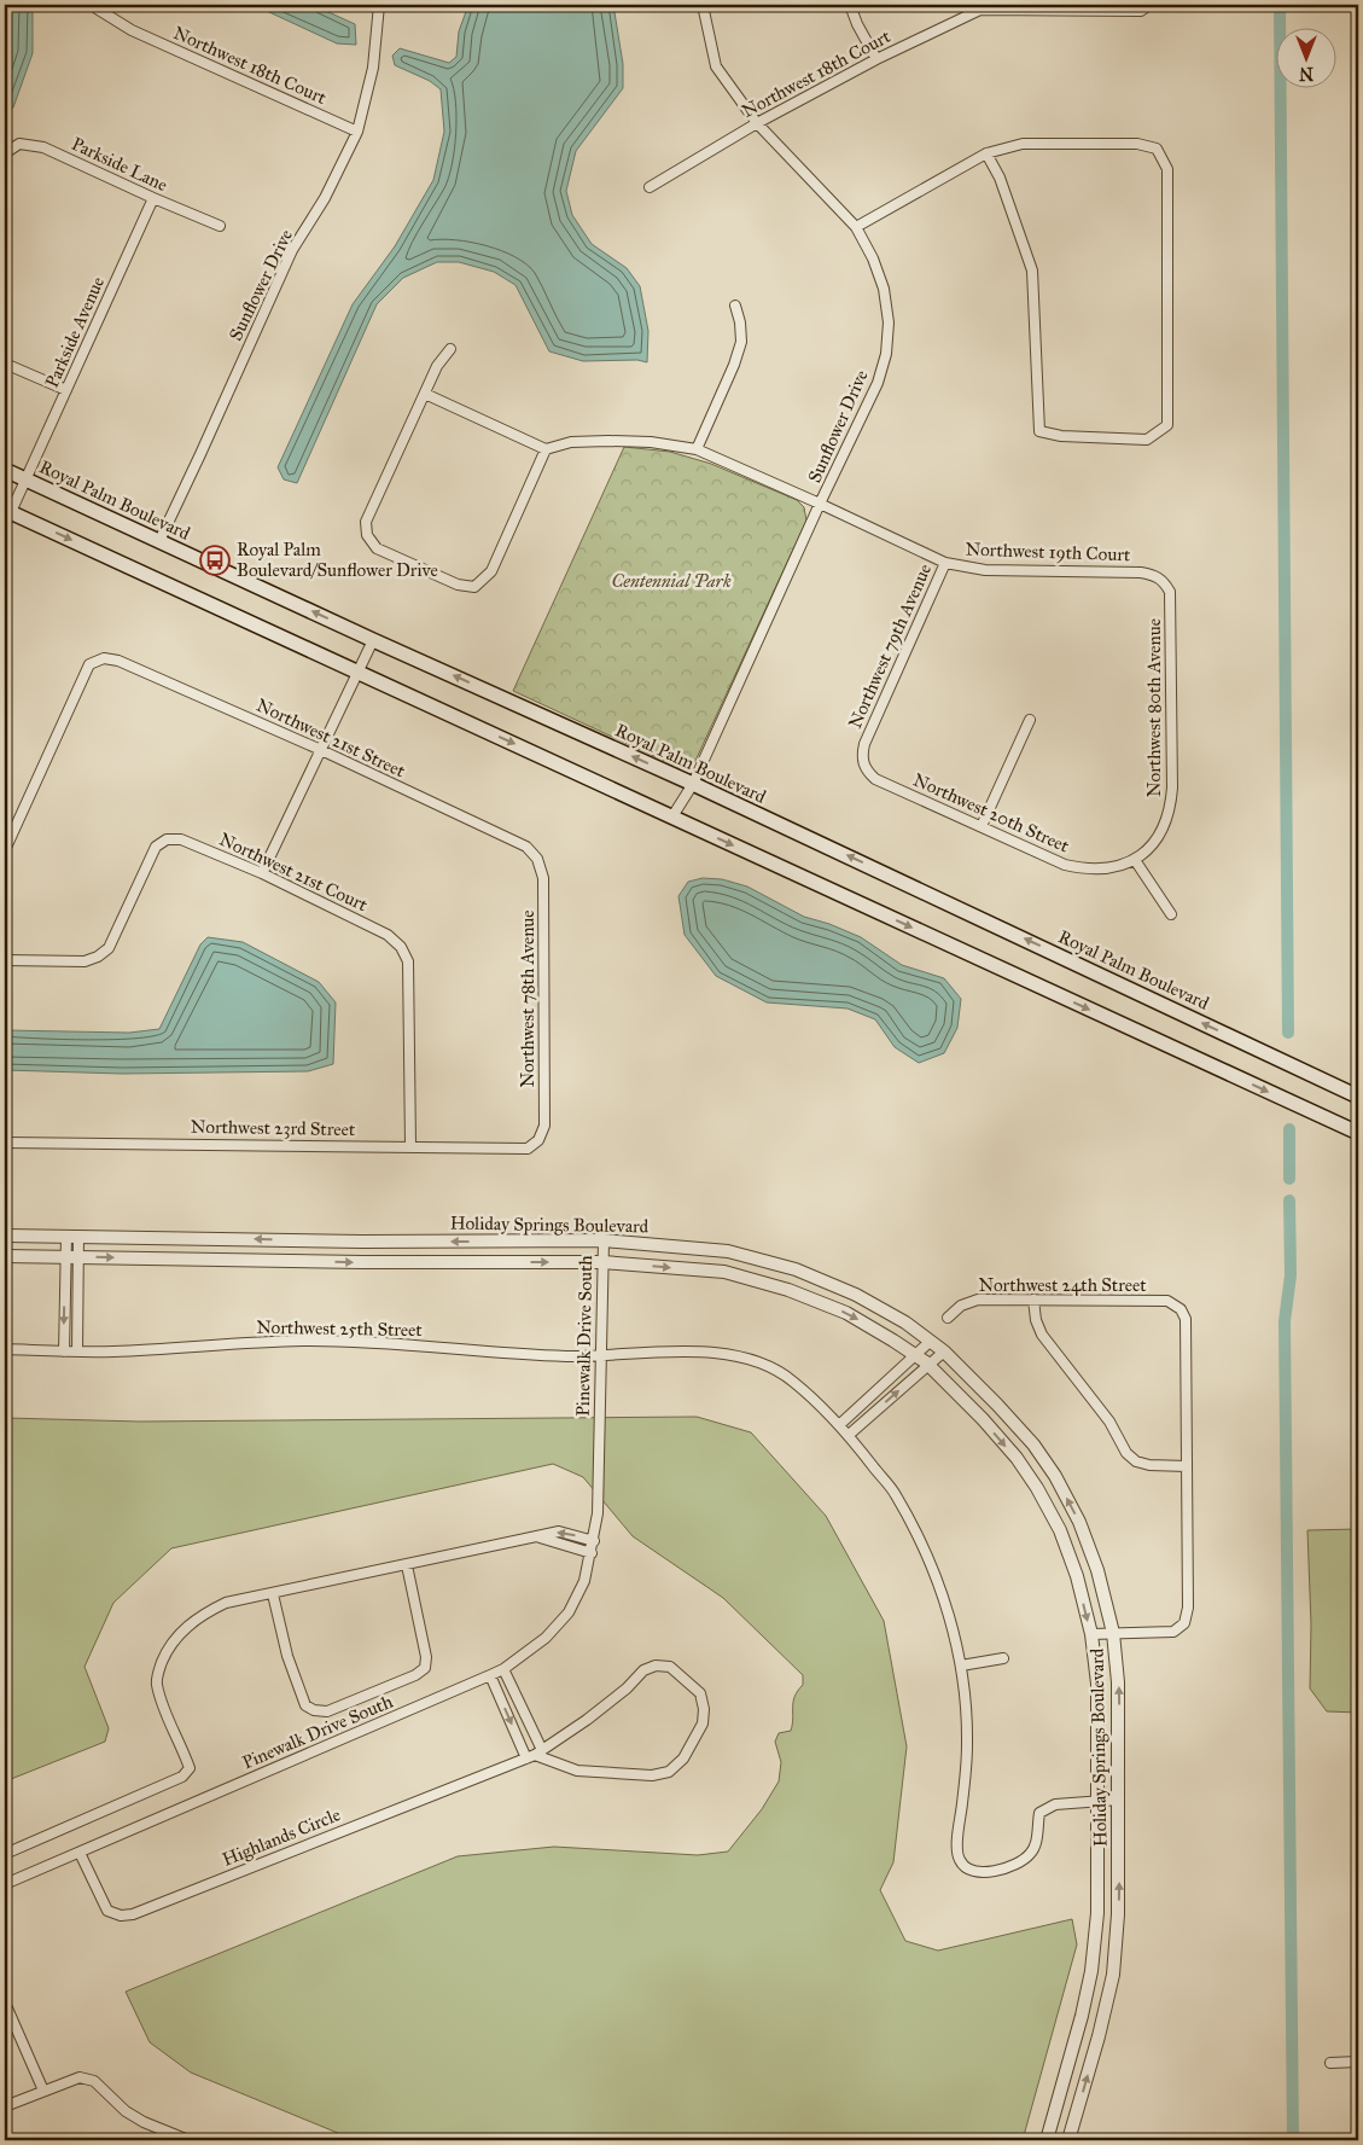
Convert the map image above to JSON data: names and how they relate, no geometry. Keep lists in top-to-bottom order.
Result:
{
  "streets": {
    "main road": ["Royal Palm Boulevard"],
    "street": [
      "Northwest 18th Court",
      "Parkside Lane",
      "Sunflower Drive",
      "Parkside Avenue",
      "Northwest 19th Court",
      "Northwest 79th Avenue",
      "Northwest 80th Avenue",
      "Northwest 21st Street",
      "Northwest 20th Street",
      "Northwest 21st Court",
      "Northwest 78th Avenue",
      "Northwest 23rd Street",
      "Holiday Springs Boulevard",
      "Northwest 24th Street",
      "Northwest 25th Street",
      "Pinewalk Drive South",
      "Highlands Circle"
    ]
  },
  "crossings": [
    ["Northwest 18th Court", "Sunflower Drive"],
    ["Parkside Lane", "Parkside Avenue"],
    ["Sunflower Drive", "Royal Palm Boulevard"],
    ["Sunflower Drive", "Northwest 19th Court"],
    ["Parkside Avenue", "Royal Palm Boulevard"],
    ["Northwest 19th Court", "Northwest 79th Avenue"],
    ["Northwest 19th Court", "Northwest 80th Avenue"],
    ["Northwest 79th Avenue", "Northwest 20th Street"],
    ["Northwest 80th Avenue", "Northwest 20th Street"],
    ["Northwest 21st Street", "Northwest 78th Avenue"],
    ["Northwest 21st Court", "Northwest 23rd Street"],
    ["Northwest 78th Avenue", "Northwest 23rd Street"],
    ["Holiday Springs Boulevard", "Pinewalk Drive South"],
    ["Northwest 25th Street", "Pinewalk Drive South"],
    ["Pinewalk Drive South", "Highlands Circle"]
  ],
  "parks": ["Centennial Park"],
  "places": {
    "bus stop": ["Royal Palm Boulevard/Sunflower Drive"]
  },
  "north": "bottom"
}
